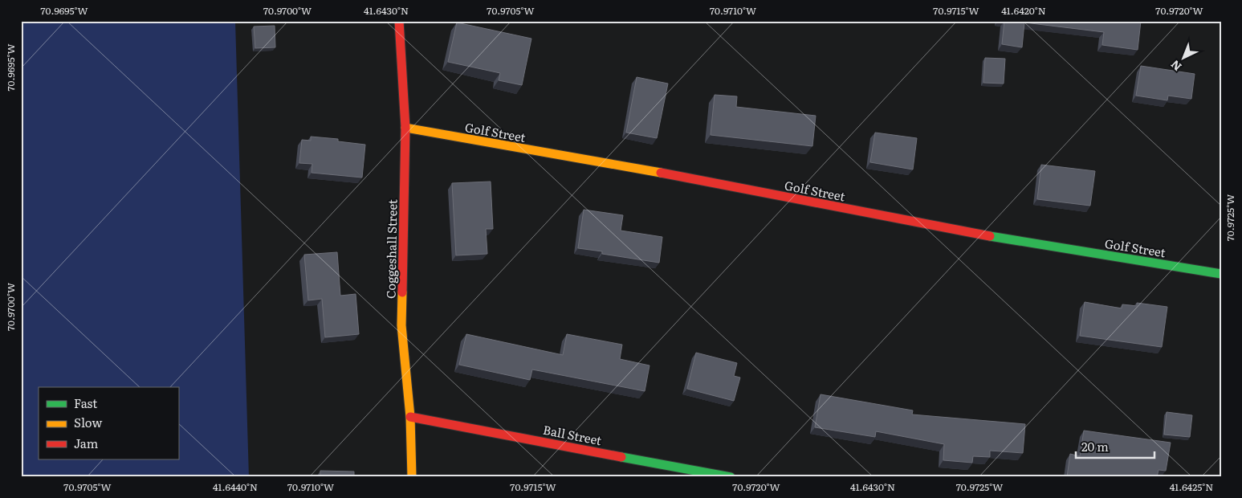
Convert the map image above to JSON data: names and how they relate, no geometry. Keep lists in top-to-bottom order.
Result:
{
  "streets": {
    "street": ["Golf Street", "Coggeshall Street", "Ball Street"]
  },
  "crossings": [
    ["Golf Street", "Coggeshall Street"],
    ["Coggeshall Street", "Ball Street"]
  ],
  "legend": ["Fast", "Slow", "Jam"],
  "scale_bar": "20 m",
  "north": "bottom left",
  "coordinates": [
    "70.9695°W",
    "70.9700°W",
    "41.6430°N",
    "70.9705°W",
    "70.9710°W",
    "70.9715°W",
    "41.6420°N",
    "70.9720°W",
    "70.9725°W",
    "41.6440°N",
    "41.6425°N"
  ]
}
